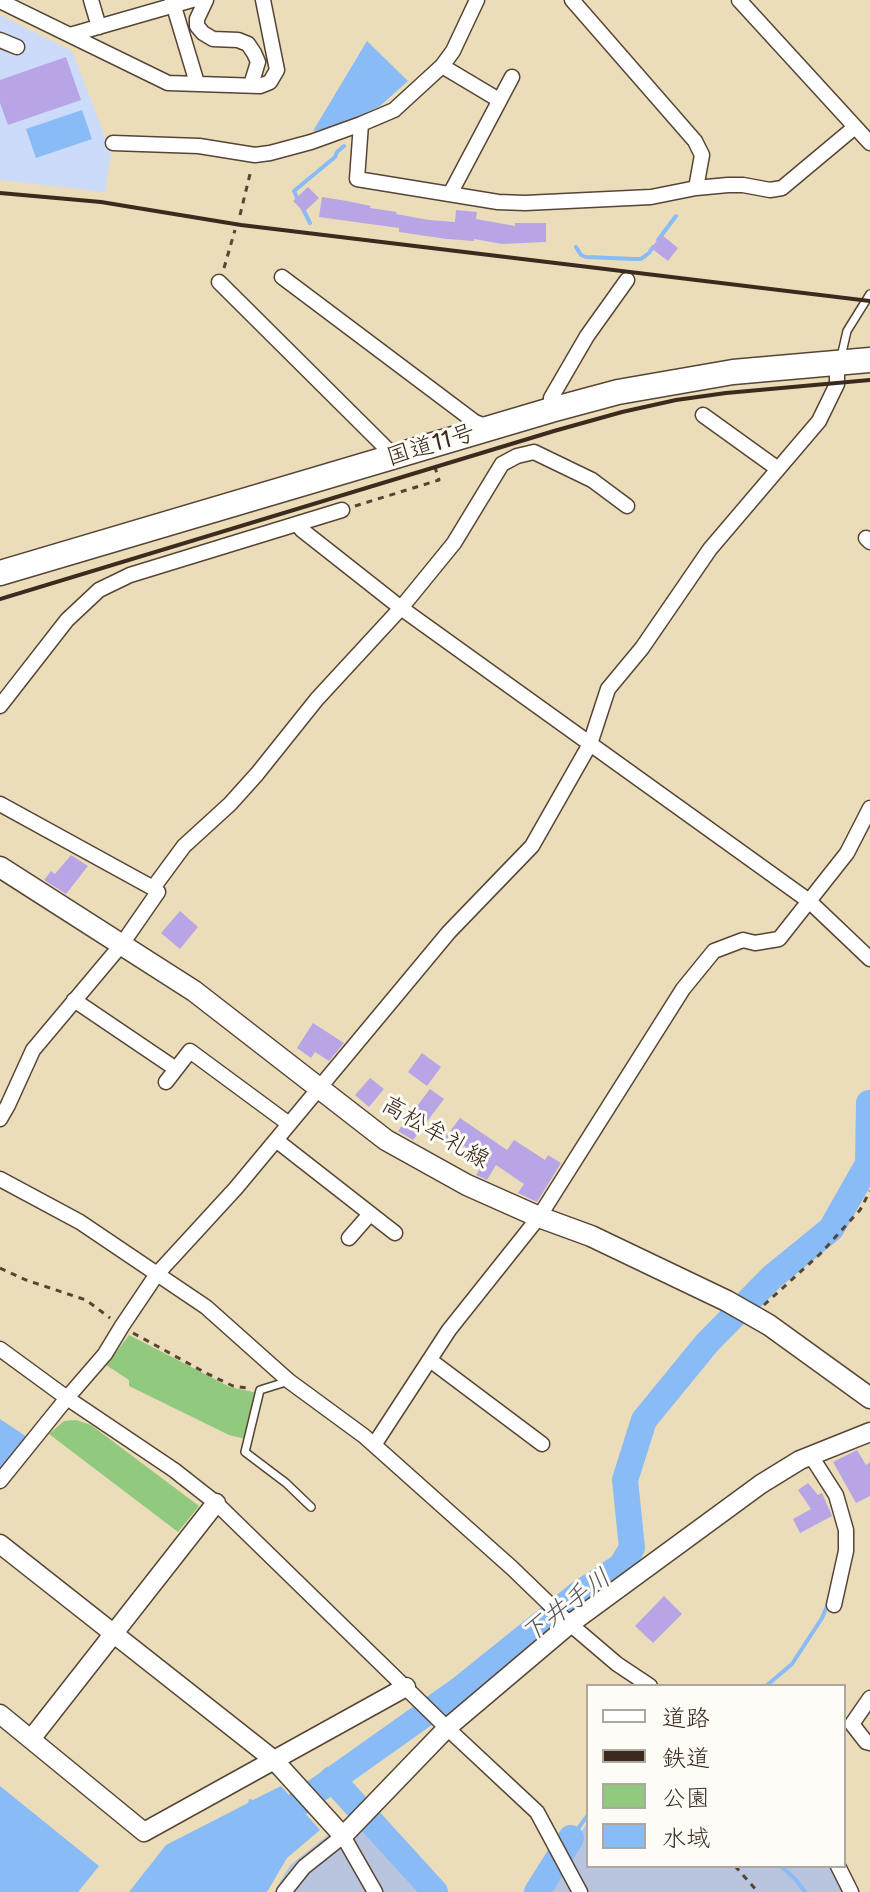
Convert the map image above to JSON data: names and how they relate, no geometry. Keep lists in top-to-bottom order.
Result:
{
  "streets": {
    "highway": ["国道11号"],
    "main road": ["高松牟礼線"]
  },
  "water": ["下井手川"],
  "legend": [
    "道路",
    "鉄道",
    "公園",
    "水域"
  ]
}
